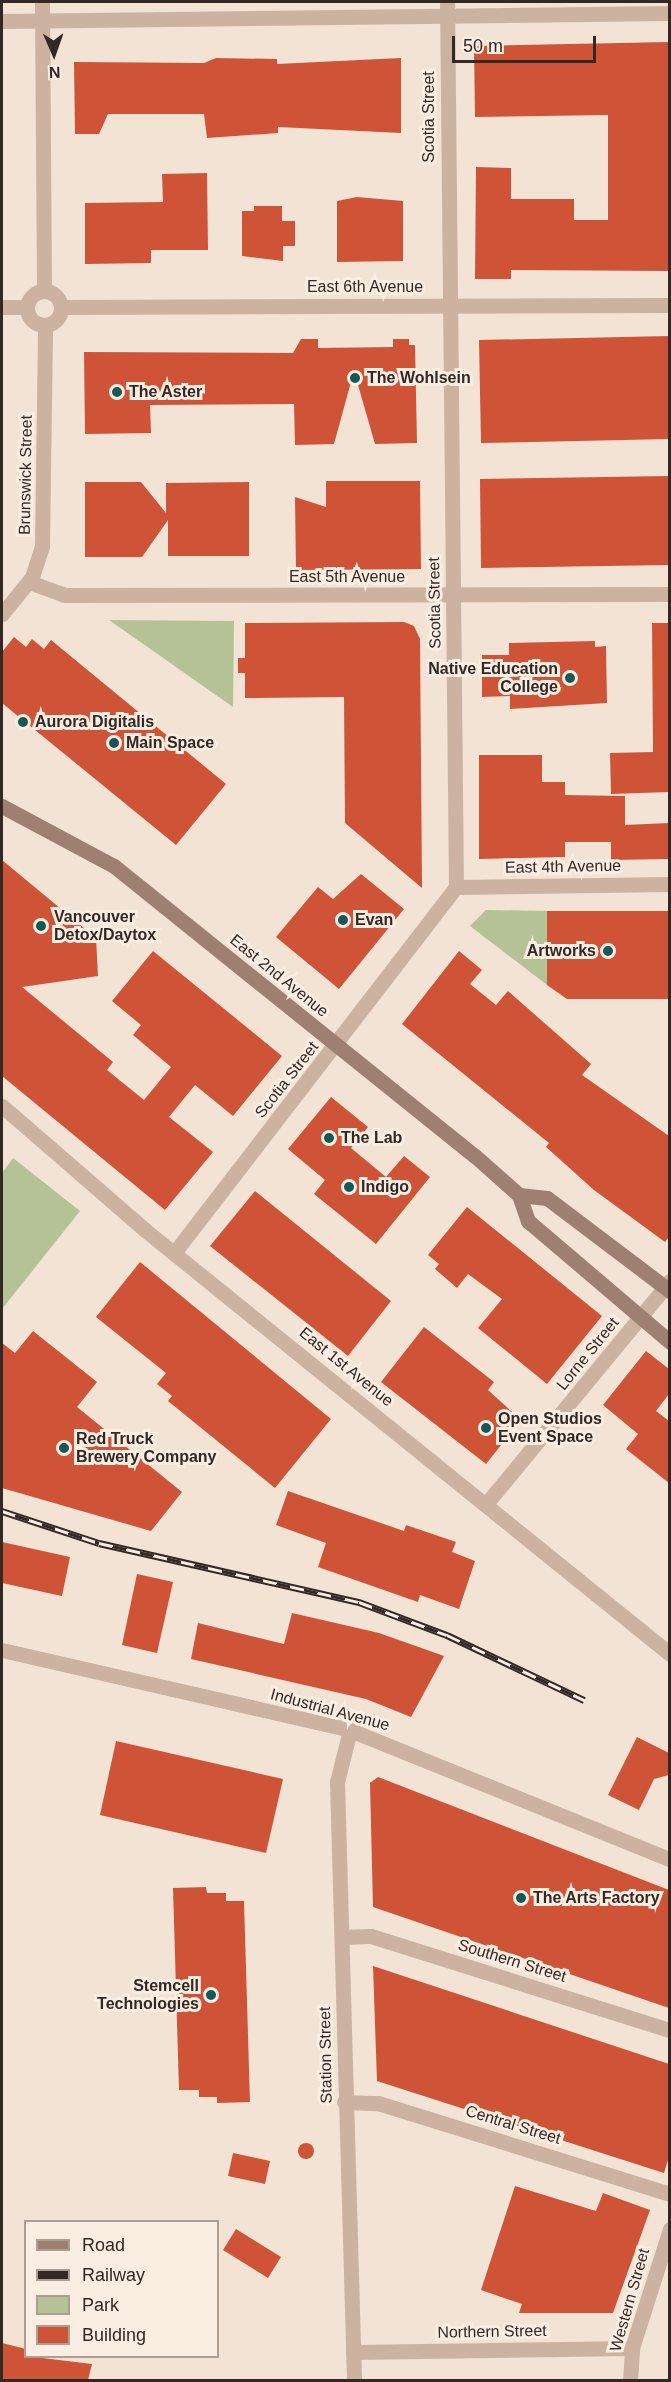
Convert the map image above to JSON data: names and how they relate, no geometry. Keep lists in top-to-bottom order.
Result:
{
  "streets": {
    "main road": ["East 2nd Avenue"],
    "street": [
      "Scotia Street",
      "East 6th Avenue",
      "Brunswick Street",
      "East 5th Avenue",
      "East 4th Avenue",
      "Lorne Street",
      "East 1st Avenue",
      "Industrial Avenue",
      "Southern Street",
      "Station Street",
      "Central Street",
      "Western Street",
      "Northern Street"
    ]
  },
  "crossings": [
    ["Scotia Street", "East 6th Avenue"],
    ["Scotia Street", "East 5th Avenue"],
    ["Scotia Street", "East 4th Avenue"],
    ["Scotia Street", "East 2nd Avenue"],
    ["Scotia Street", "East 1st Avenue"],
    ["East 6th Avenue", "Brunswick Street"],
    ["Brunswick Street", "East 5th Avenue"],
    ["East 2nd Avenue", "Lorne Street"],
    ["Lorne Street", "East 1st Avenue"],
    ["Industrial Avenue", "Station Street"],
    ["Southern Street", "Station Street"],
    ["Station Street", "Central Street"],
    ["Station Street", "Northern Street"],
    ["Western Street", "Northern Street"]
  ],
  "places": [
    "The Wohlsein",
    "The Aster",
    "Native Education College",
    "Aurora Digitalis",
    "Main Space",
    "Evan",
    "Vancouver Detox/Daytox",
    "Artworks",
    "The Lab",
    "Indigo",
    "Open Studios Event Space",
    "Red Truck Brewery Company",
    "The Arts Factory",
    "Stemcell Technologies"
  ],
  "legend": [
    "Road",
    "Railway",
    "Park",
    "Building"
  ],
  "scale_bar": "50 m",
  "north": "bottom"
}
